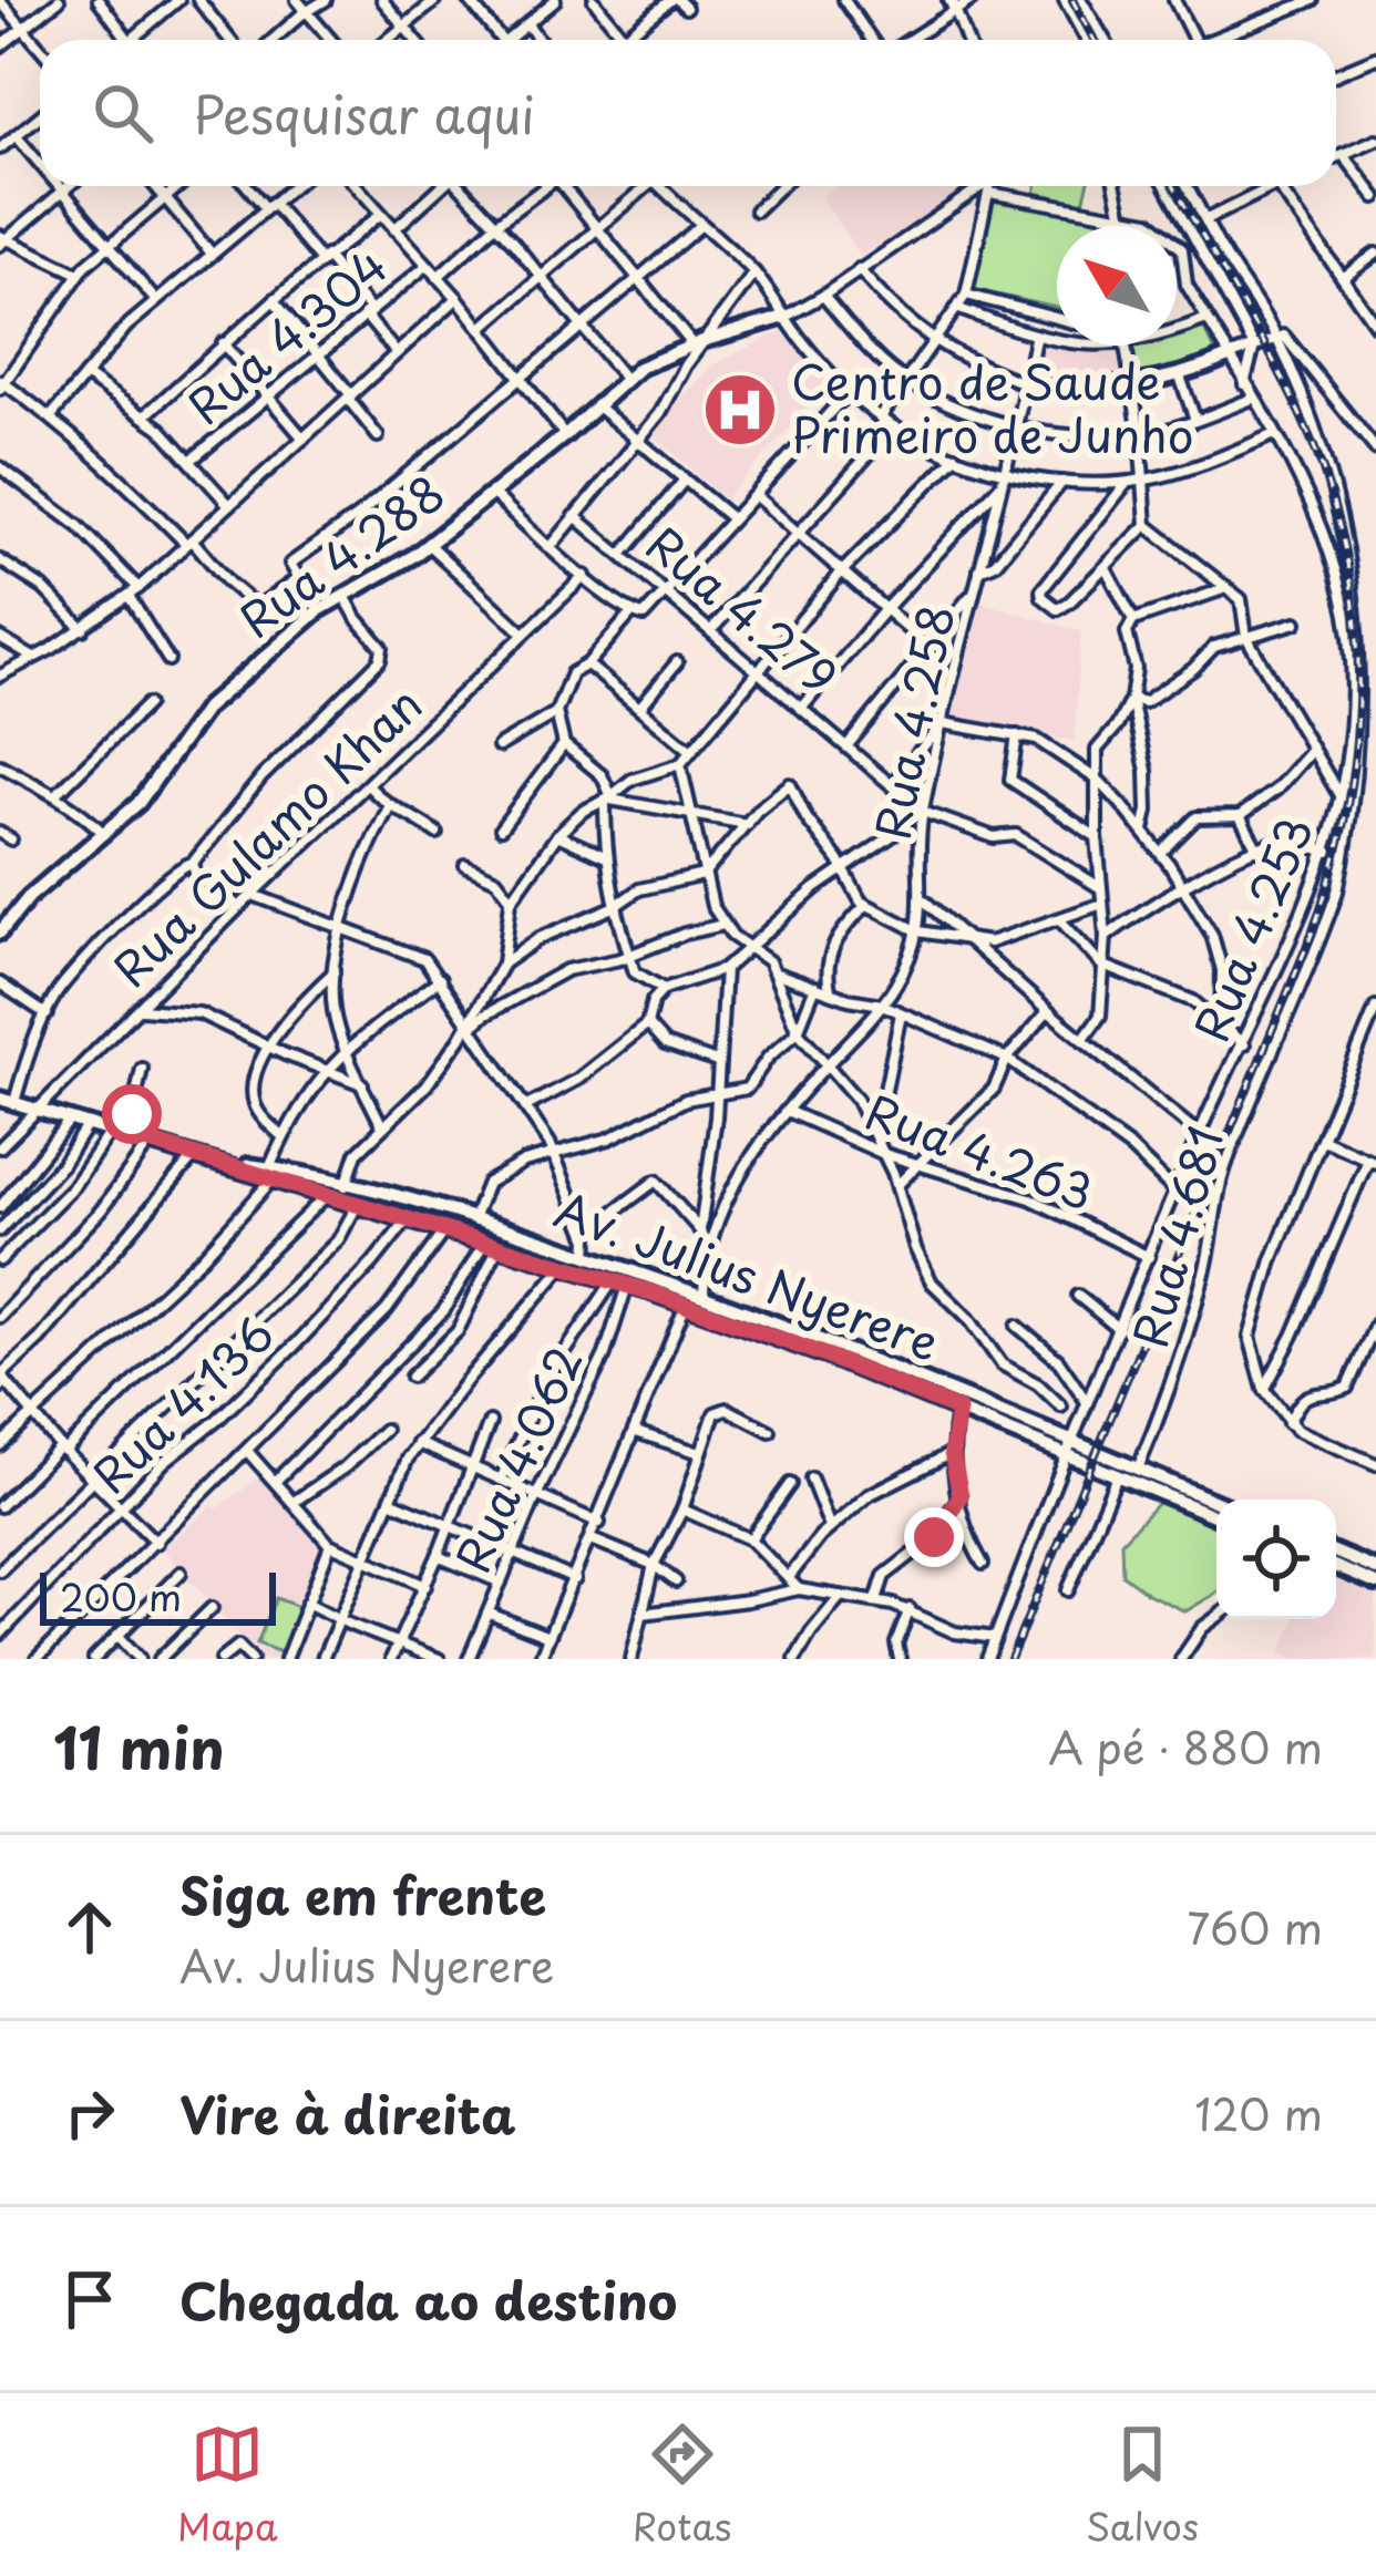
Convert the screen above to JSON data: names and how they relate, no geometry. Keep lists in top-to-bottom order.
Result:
{
  "streets": {
    "main road": ["Rua 4.288", "Av. Julius Nyerere"],
    "street": [
      "Rua 4.304",
      "Rua 4.279",
      "Rua 4.258",
      "Rua Gulamo Khan",
      "Rua 4.253",
      "Rua 4.263",
      "Rua 4.681",
      "Rua 4.136",
      "Rua 4.062"
    ]
  },
  "crossings": [
    ["Rua 4.279", "Rua 4.258"],
    ["Rua 4.258", "Rua 4.263"],
    ["Rua 4.258", "Av. Julius Nyerere"],
    ["Rua Gulamo Khan", "Av. Julius Nyerere"],
    ["Rua 4.253", "Rua 4.263"],
    ["Rua 4.253", "Av. Julius Nyerere"],
    ["Rua 4.681", "Av. Julius Nyerere"],
    ["Av. Julius Nyerere", "Rua 4.136"],
    ["Av. Julius Nyerere", "Rua 4.062"]
  ],
  "places": {
    "hospital": ["Centro de Saude Primeiro de Junho"]
  },
  "scale_bar": "200 m",
  "north": "top left",
  "page": {
    "search": "Pesquisar aqui",
    "scale": "200 m",
    "heading": ["11 min", "A pé · 880 m"],
    "list": [
      ["Siga em frente", "Av. Julius Nyerere", "760 m"],
      ["Vire à direita", "120 m"],
      "Chegada ao destino"
    ],
    "nav": ["Mapa", "Rotas", "Salvos"]
  }
}
